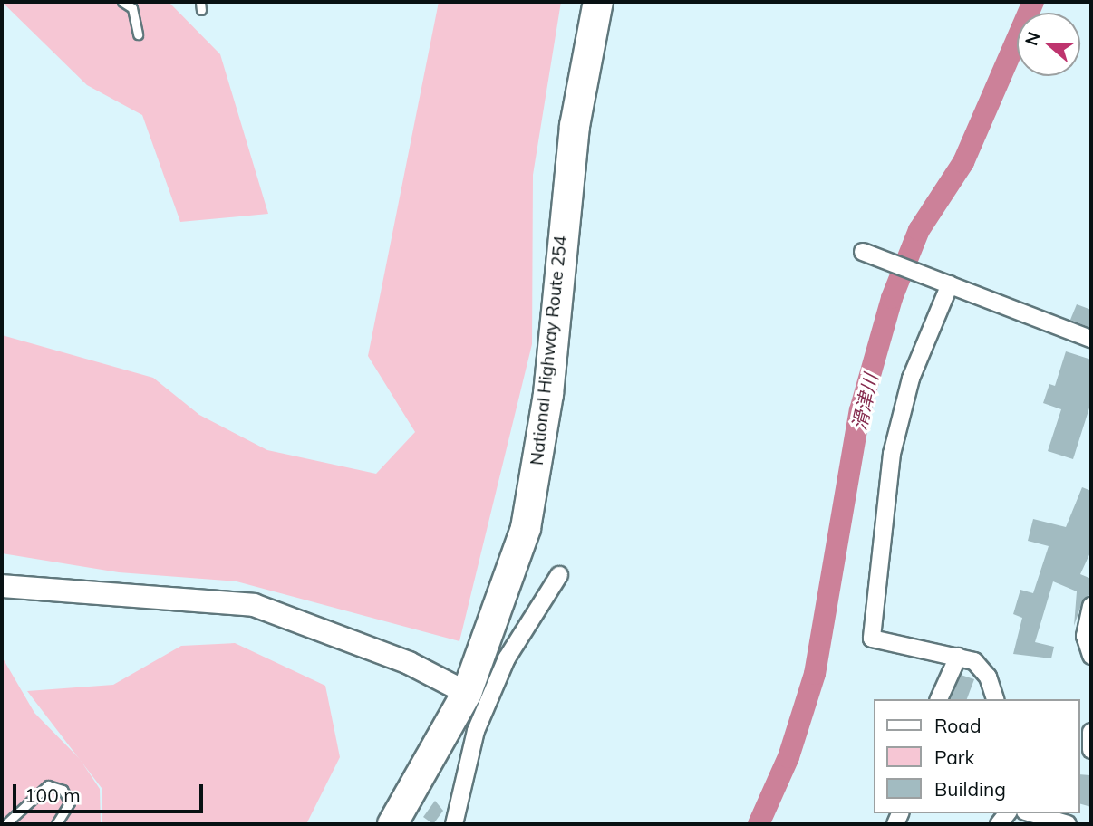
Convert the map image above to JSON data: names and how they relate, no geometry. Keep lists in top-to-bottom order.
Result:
{
  "streets": {
    "highway": ["National Highway Route 254"]
  },
  "water": ["滑津川"],
  "legend": ["Road", "Park", "Building"],
  "scale_bar": "100 m",
  "north": "left"
}
